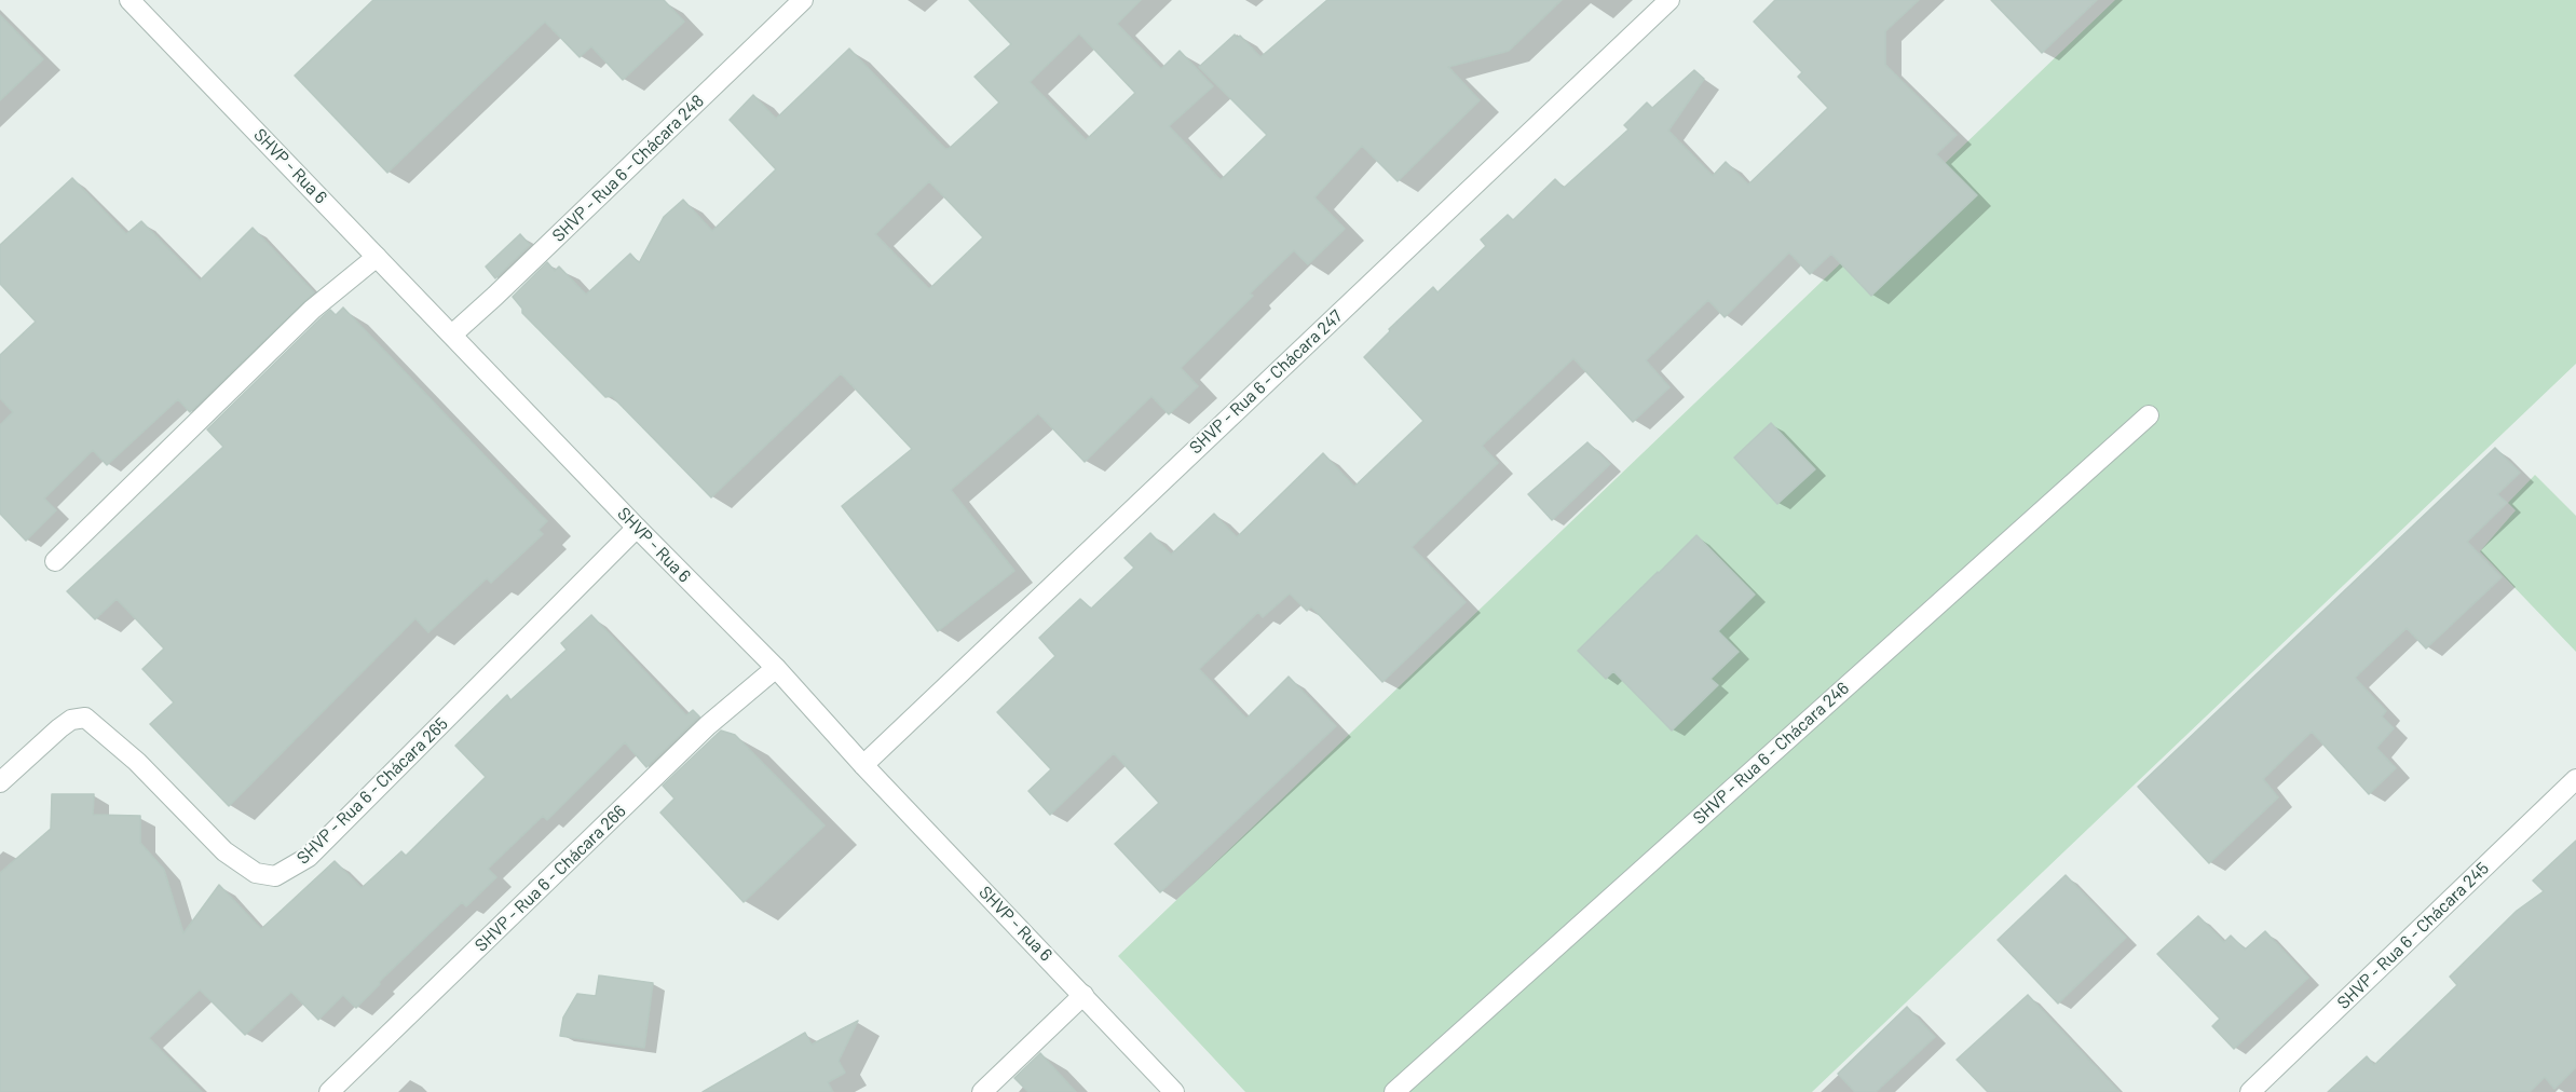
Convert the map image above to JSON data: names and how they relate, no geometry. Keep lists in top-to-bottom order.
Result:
{
  "streets": {
    "street": [
      "SHVP - Rua 6",
      "SHVP - Rua 6 - Chácara 248",
      "SHVP - Rua 6 - Chácara 247",
      "SHVP - Rua 6 - Chácara 246",
      "SHVP - Rua 6 - Chácara 265",
      "SHVP - Rua 6 - Chácara 266",
      "SHVP - Rua 6 - Chácara 245"
    ]
  },
  "crossings": [
    ["SHVP - Rua 6", "SHVP - Rua 6 - Chácara 248"],
    ["SHVP - Rua 6", "SHVP - Rua 6 - Chácara 247"],
    ["SHVP - Rua 6", "SHVP - Rua 6 - Chácara 265"],
    ["SHVP - Rua 6", "SHVP - Rua 6 - Chácara 266"]
  ]
}
